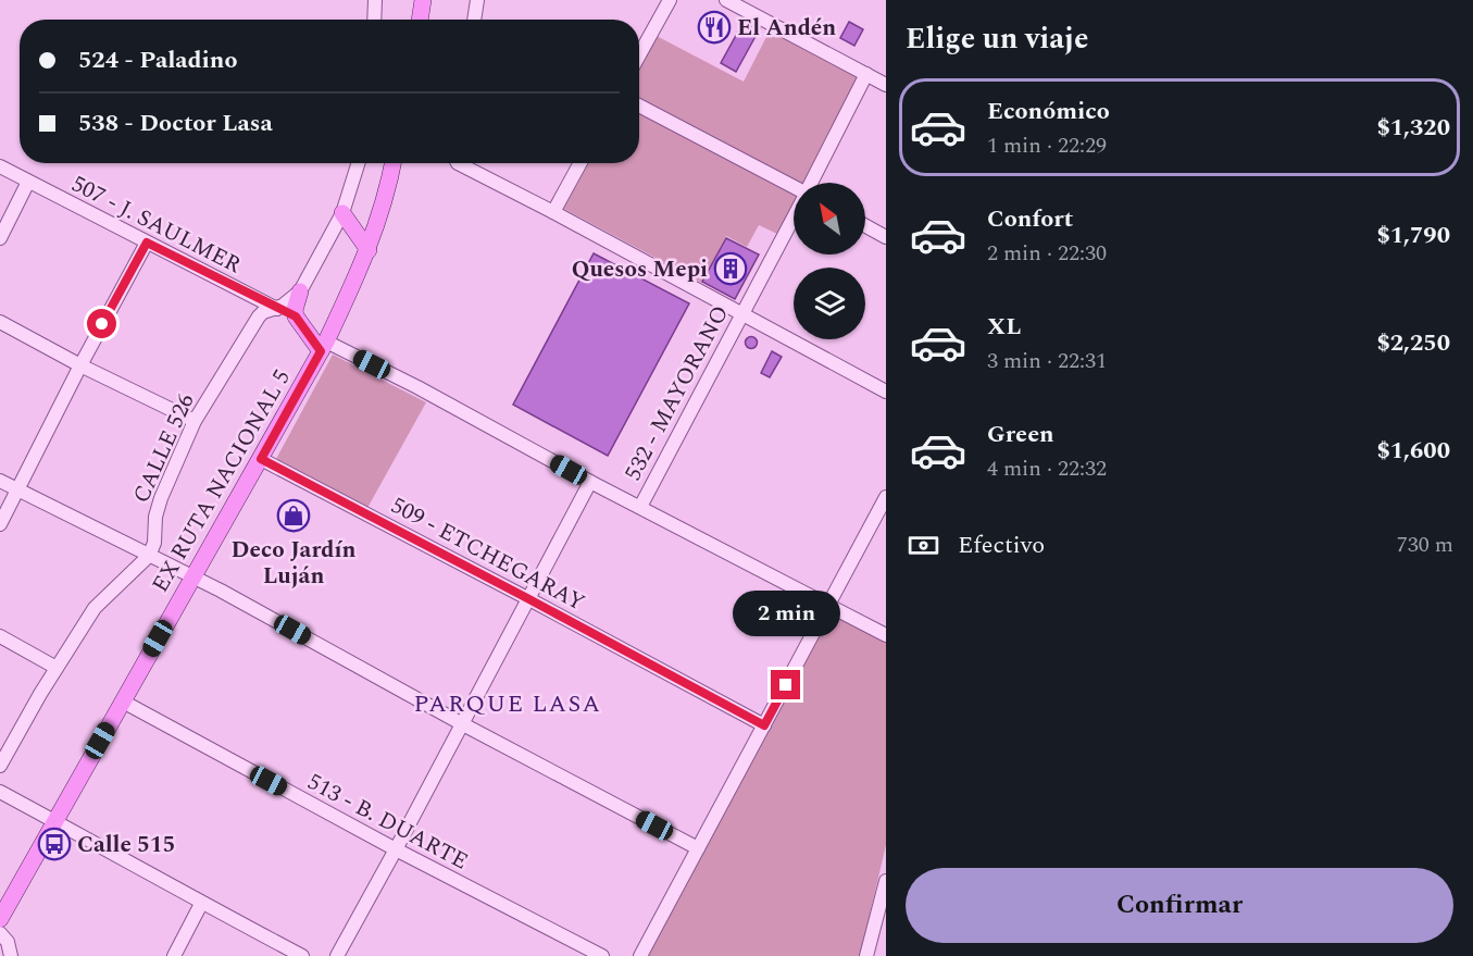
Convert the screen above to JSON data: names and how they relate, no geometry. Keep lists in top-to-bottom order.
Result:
{
  "streets": {
    "main road": ["EX RUTA NACIONAL 5"],
    "street": [
      "507 - J. SAULMER",
      "532 - MAYORANO",
      "CALLE 526",
      "509 - ETCHEGARAY",
      "513 - B. DUARTE"
    ]
  },
  "crossings": [
    ["507 - J. SAULMER", "CALLE 526"],
    ["532 - MAYORANO", "509 - ETCHEGARAY"],
    ["532 - MAYORANO", "513 - B. DUARTE"],
    ["EX RUTA NACIONAL 5", "509 - ETCHEGARAY"],
    ["EX RUTA NACIONAL 5", "513 - B. DUARTE"]
  ],
  "districts": ["PARQUE LASA"],
  "places": {
    "restaurant": ["El Andén"],
    "building": ["Quesos Mepi"],
    "shop": ["Deco Jardín Luján"],
    "bus stop": ["Calle 515"]
  },
  "north": "top left",
  "page": {
    "heading": "Elige un viaje",
    "banner": ["524 - Paladino", "538 - Doctor Lasa"],
    "list": [
      {
        "name": "Económico",
        "note": "1 min · 22:29",
        "value": "$1,320"
      },
      {
        "name": "Confort",
        "note": "2 min · 22:30",
        "value": "$1,790"
      },
      {
        "name": "XL",
        "note": "3 min · 22:31",
        "value": "$2,250"
      },
      {
        "name": "Green",
        "note": "4 min · 22:32",
        "value": "$1,600"
      }
    ],
    "pay": ["Efectivo", "730 m"],
    "bubble": "2 min",
    "buttons": "Confirmar"
  }
}
